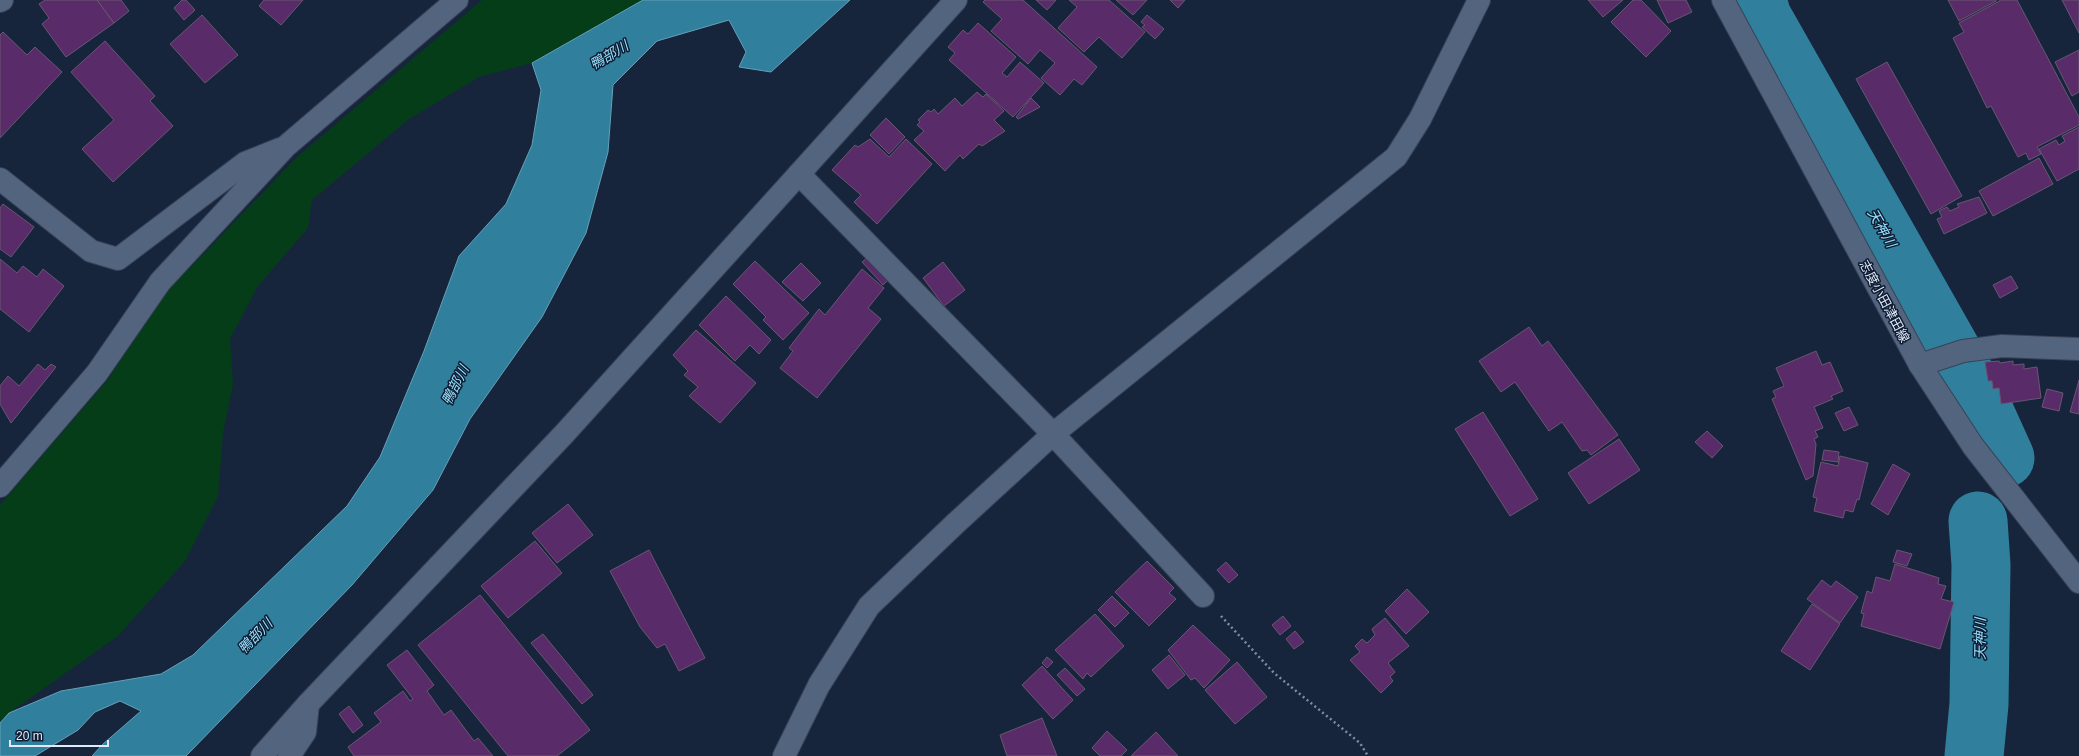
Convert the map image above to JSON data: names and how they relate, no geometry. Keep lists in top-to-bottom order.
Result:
{
  "streets": {
    "street": ["志度小田津田線"]
  },
  "water": ["鴨部川", "天神川"],
  "scale_bar": "20 m"
}
